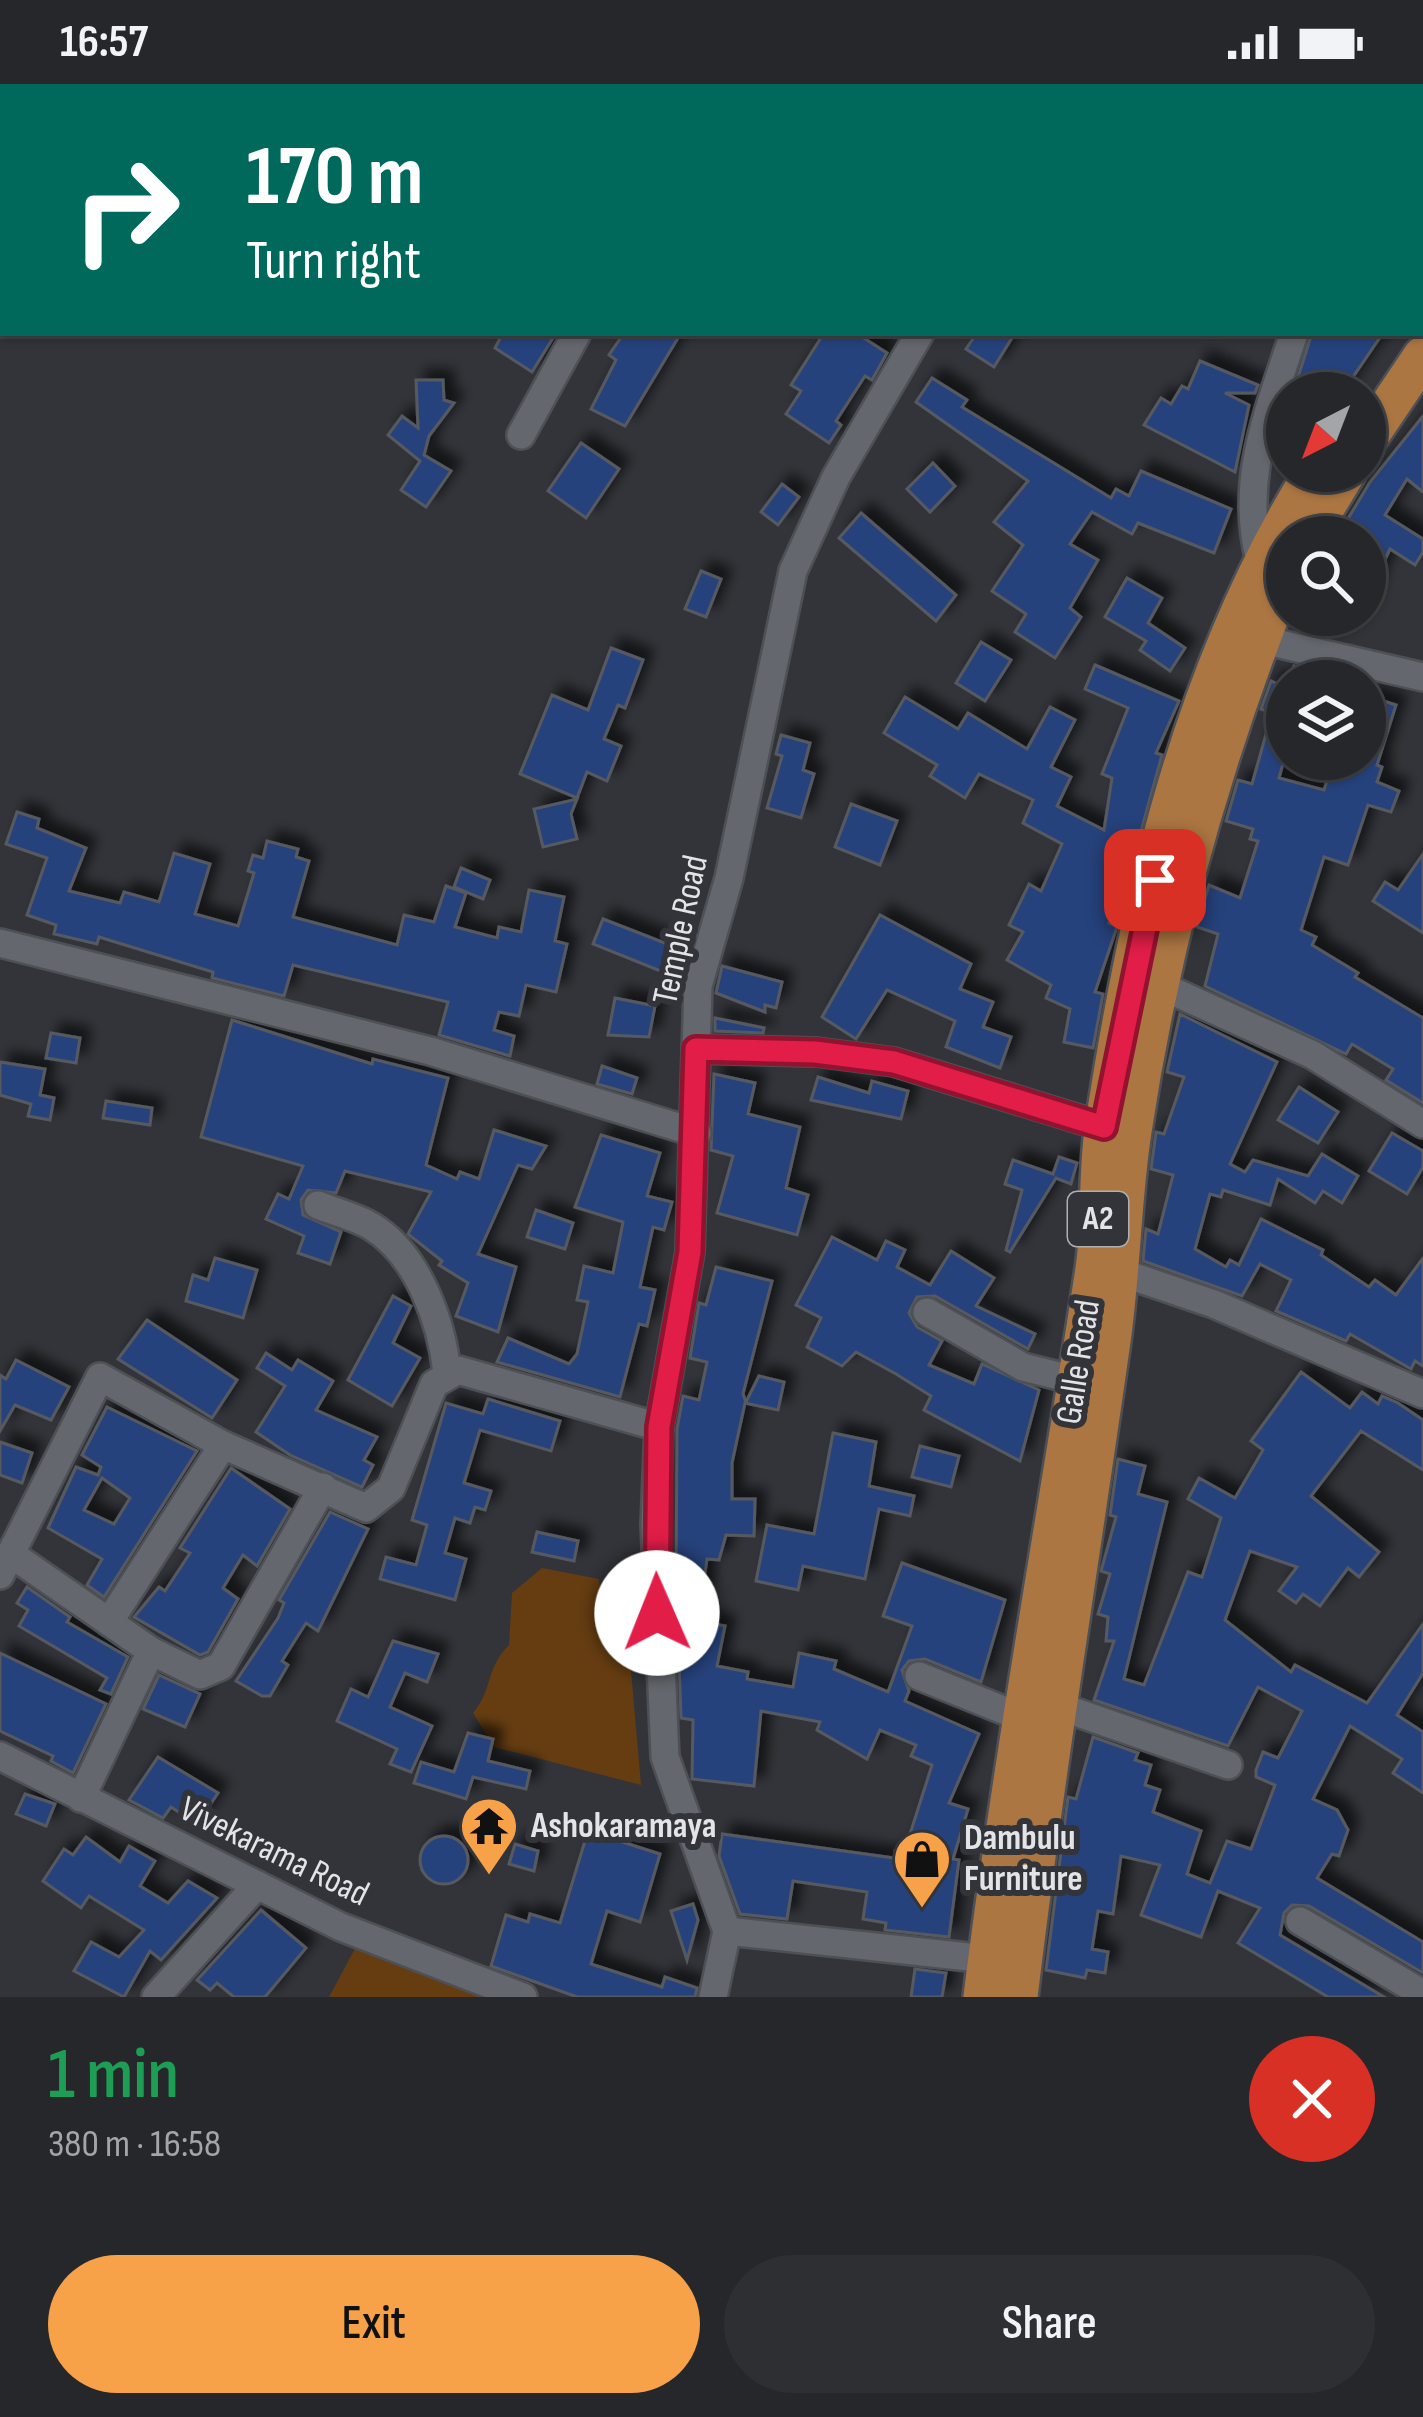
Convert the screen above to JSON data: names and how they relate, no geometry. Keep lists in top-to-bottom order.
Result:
{
  "streets": {
    "highway": ["A2", "Galle Road"],
    "street": ["Temple Road", "Vivekarama Road"]
  },
  "places": {
    "temple": ["Ashokaramaya"],
    "shop": ["Dambulu Furniture"]
  },
  "north": "bottom left",
  "page": {
    "status": "16:57",
    "turn": ["170 m", "Turn right"],
    "heading": ["1 min", "380 m · 16:58"],
    "buttons": ["Exit", "Share"]
  }
}
